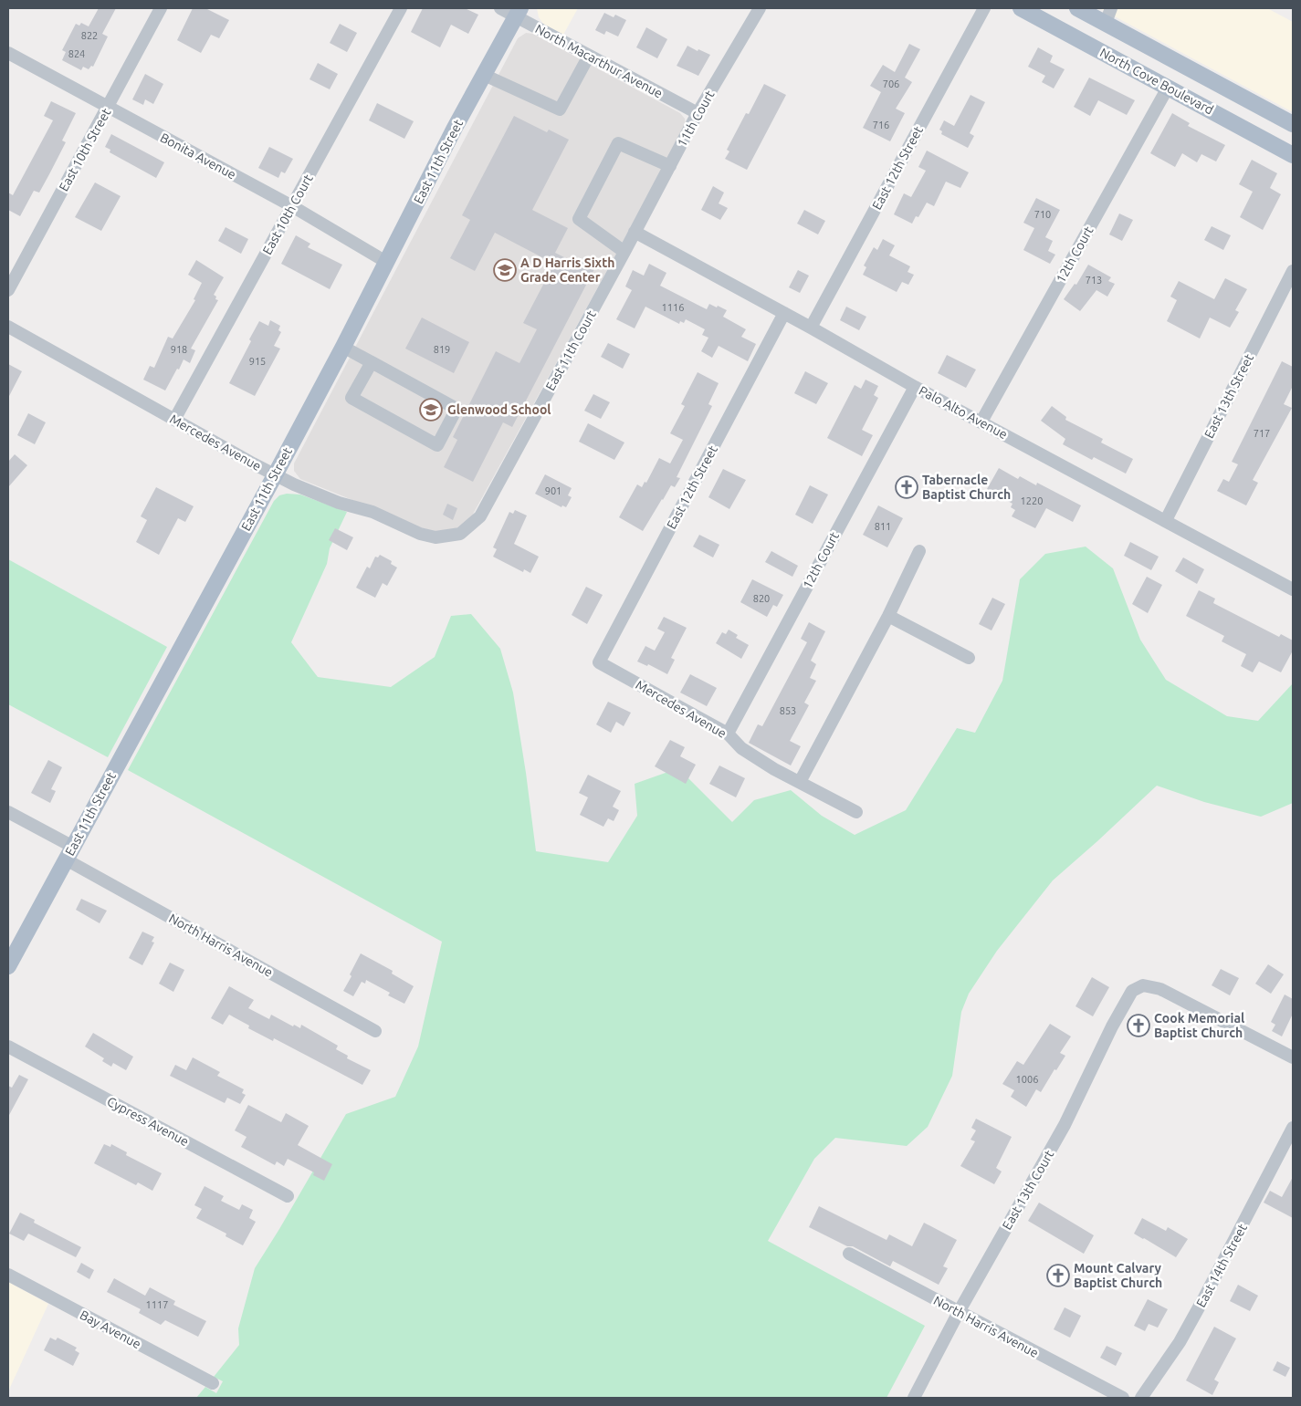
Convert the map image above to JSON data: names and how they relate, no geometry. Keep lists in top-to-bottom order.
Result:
{
  "streets": {
    "main road": ["North Cove Boulevard", "East 11th Street"],
    "street": [
      "North Macarthur Avenue",
      "11th Court",
      "East 10th Street",
      "Bonita Avenue",
      "East 12th Street",
      "East 10th Court",
      "12th Court",
      "East 11th Court",
      "East 13th Street",
      "Palo Alto Avenue",
      "Mercedes Avenue",
      "North Harris Avenue",
      "Cypress Avenue",
      "East 13th Court",
      "East 14th Street",
      "Bay Avenue"
    ]
  },
  "crossings": [
    ["North Macarthur Avenue", "11th Court"],
    ["North Macarthur Avenue", "East 11th Street"],
    ["North Cove Boulevard", "12th Court"],
    ["11th Court", "East 11th Court"],
    ["11th Court", "Palo Alto Avenue"],
    ["East 10th Street", "Bonita Avenue"],
    ["Bonita Avenue", "East 11th Street"],
    ["Bonita Avenue", "East 10th Court"],
    ["East 11th Street", "Mercedes Avenue"],
    ["East 11th Street", "North Harris Avenue"],
    ["East 12th Street", "Palo Alto Avenue"],
    ["East 12th Street", "Mercedes Avenue"],
    ["East 10th Court", "Mercedes Avenue"],
    ["12th Court", "Palo Alto Avenue"],
    ["12th Court", "Mercedes Avenue"],
    ["East 11th Court", "Palo Alto Avenue"],
    ["East 11th Court", "Mercedes Avenue"],
    ["East 13th Street", "Palo Alto Avenue"],
    ["North Harris Avenue", "East 13th Court"]
  ],
  "places": {
    "school or university": ["A D Harris Sixth Grade Center", "Glenwood School"],
    "church": ["Tabernacle Baptist Church", "Cook Memorial Baptist Church", "Mount Calvary Baptist Church"]
  },
  "house_numbers": [
    "822",
    "824",
    "706",
    "716",
    "710",
    "713",
    "1116",
    "918",
    "819",
    "915",
    "717",
    "901",
    "1220",
    "811",
    "820",
    "853",
    "1006",
    "1117"
  ]
}
